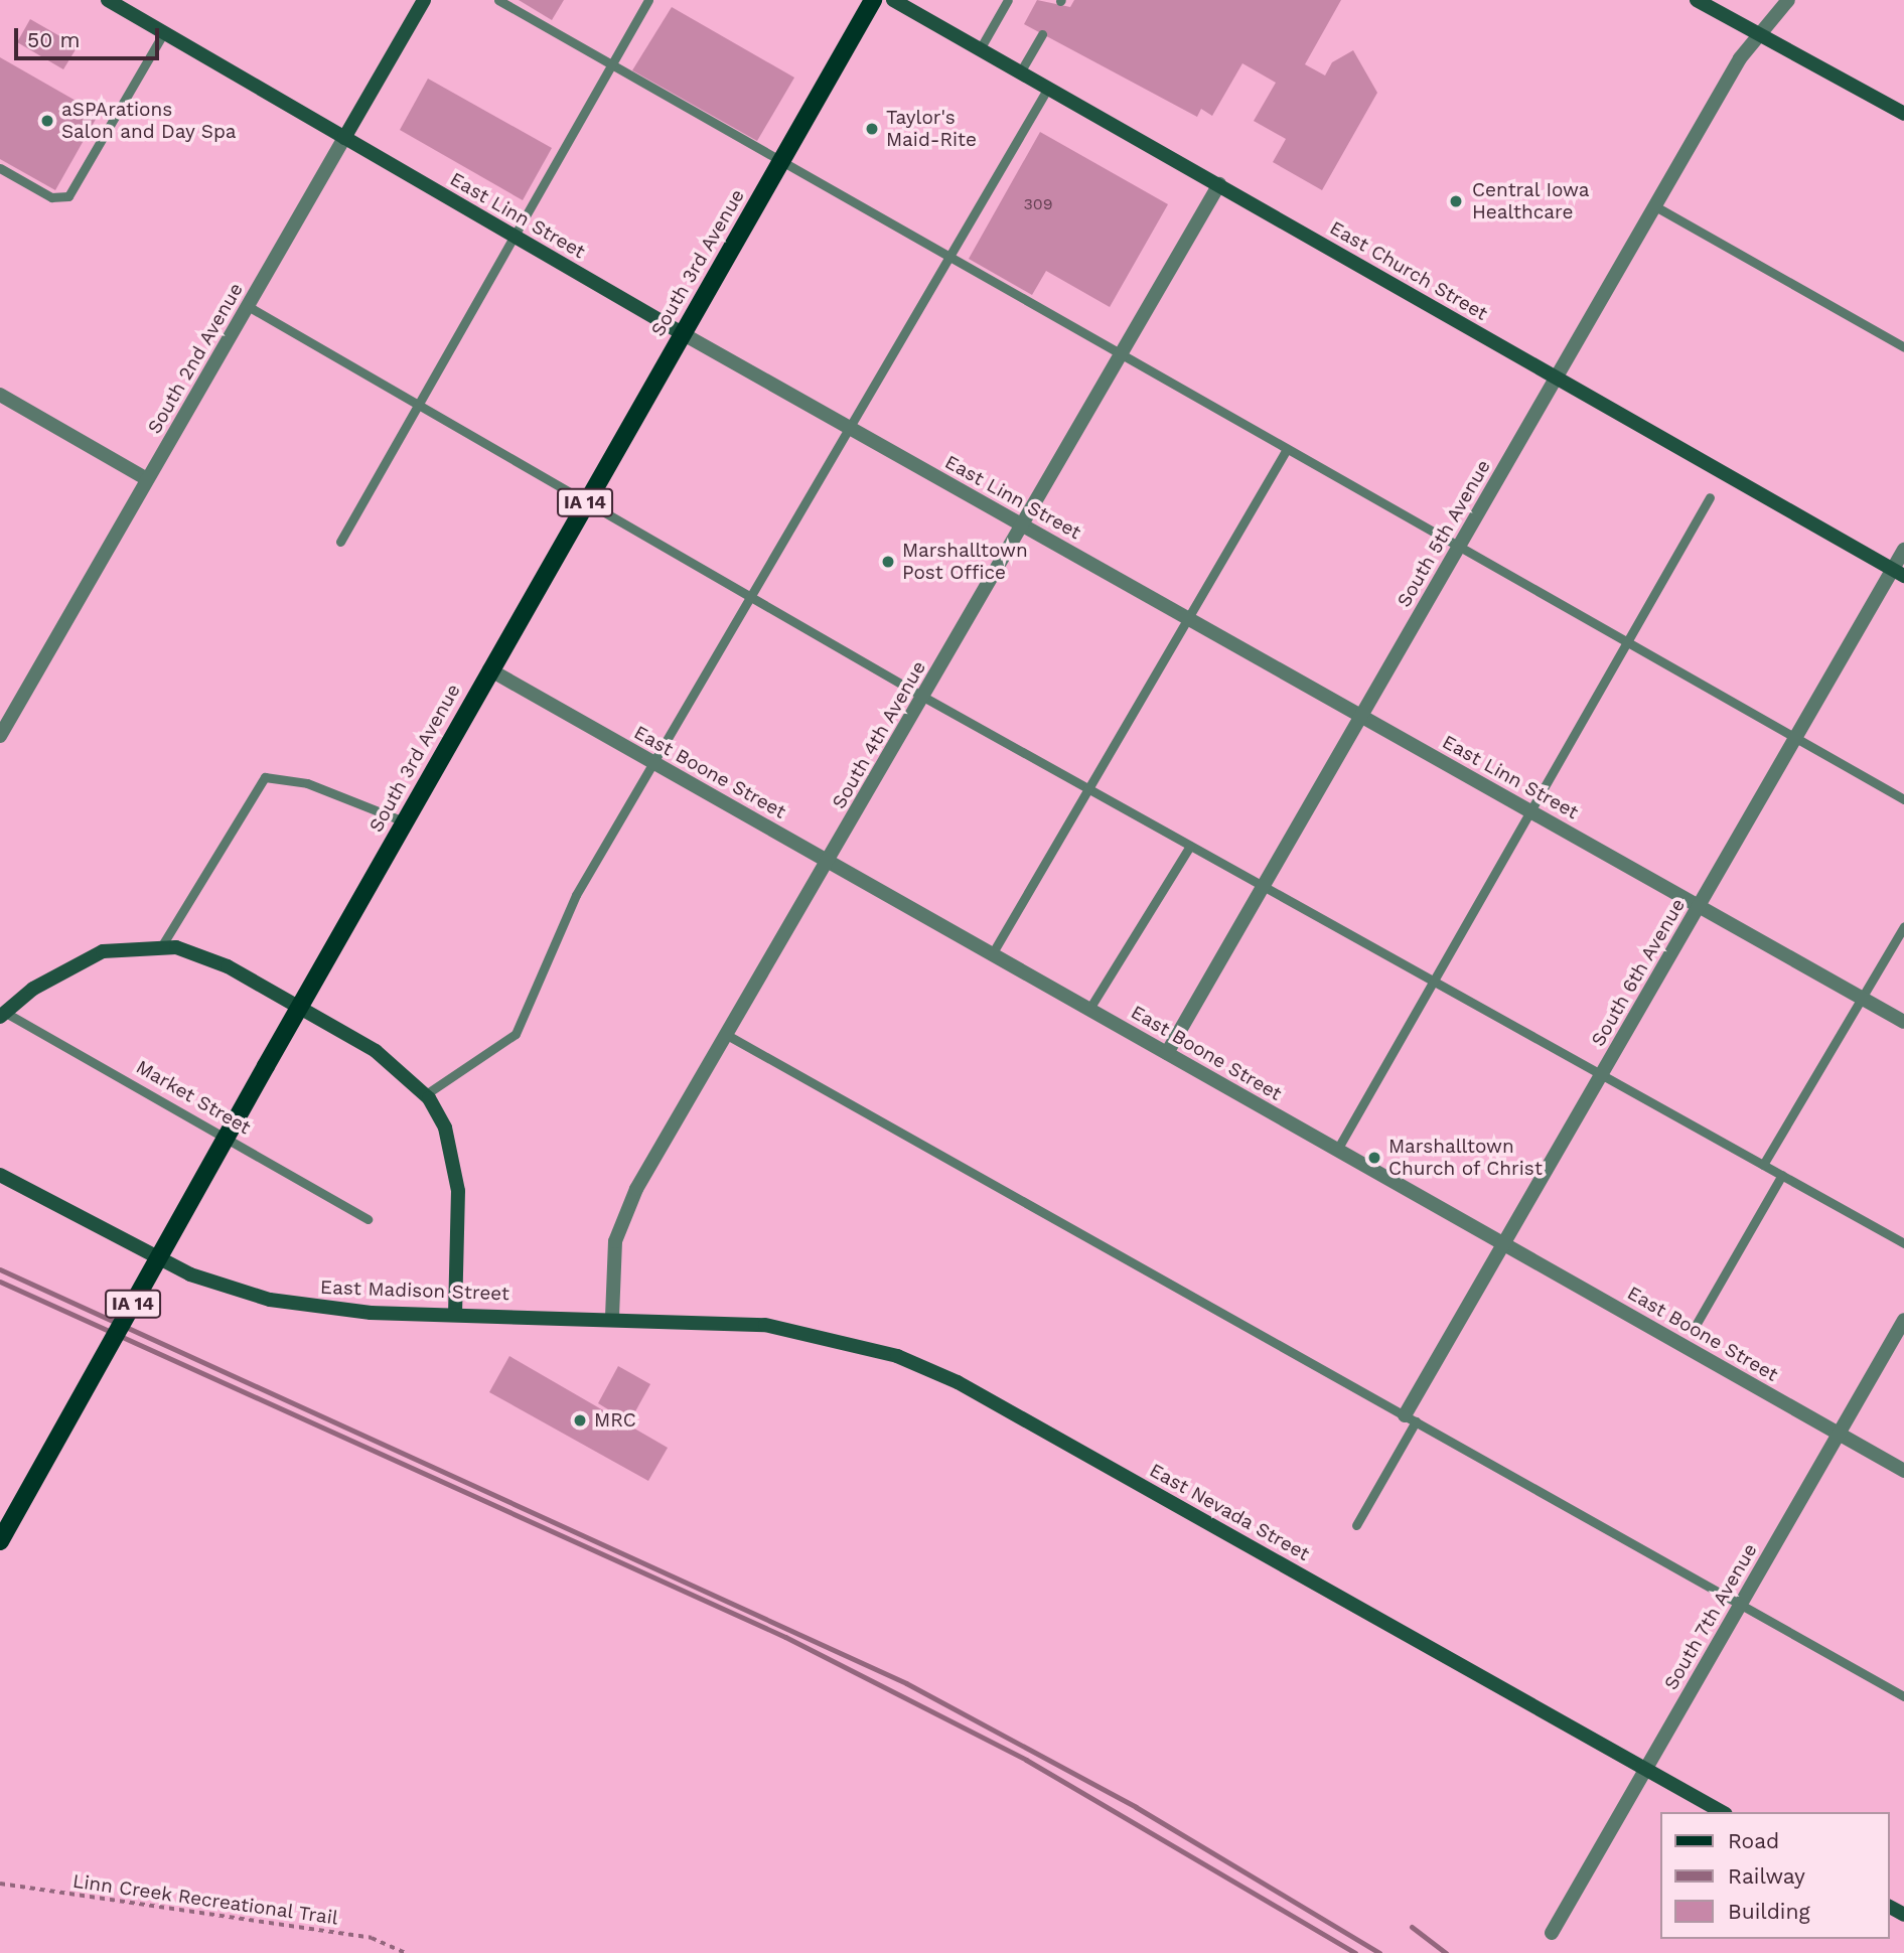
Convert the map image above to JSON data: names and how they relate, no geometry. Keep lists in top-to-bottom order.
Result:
{
  "streets": {
    "main road": [
      "East Linn Street",
      "South 3rd Avenue",
      "East Church Street",
      "South 2nd Avenue",
      "IA 14",
      "East Madison Street",
      "East Nevada Street"
    ],
    "street": [
      "South 5th Avenue",
      "South 4th Avenue",
      "East Boone Street",
      "South 6th Avenue",
      "South 7th Avenue"
    ],
    "lane": ["Market Street"],
    "path": ["Linn Creek Recreational Trail"]
  },
  "crossings": [
    ["East Linn Street", "South 3rd Avenue"],
    ["East Linn Street", "South 2nd Avenue"],
    ["East Linn Street", "South 5th Avenue"],
    ["East Linn Street", "South 4th Avenue"],
    ["East Linn Street", "South 6th Avenue"],
    ["South 3rd Avenue", "East Boone Street"],
    ["East Church Street", "South 5th Avenue"],
    ["East Church Street", "South 4th Avenue"],
    ["East Church Street", "South 6th Avenue"],
    ["South 5th Avenue", "East Boone Street"],
    ["South 4th Avenue", "East Boone Street"],
    ["South 4th Avenue", "East Madison Street"],
    ["East Boone Street", "South 6th Avenue"],
    ["East Boone Street", "South 7th Avenue"],
    ["East Madison Street", "East Nevada Street"],
    ["East Nevada Street", "South 7th Avenue"]
  ],
  "places": [
    "aSPArations Salon and Day Spa",
    "Taylor's Maid-Rite",
    "Central Iowa Healthcare",
    "Marshalltown Post Office",
    "Marshalltown Church of Christ",
    "MRC"
  ],
  "house_numbers": ["309"],
  "legend": ["Road", "Railway", "Building"],
  "scale_bar": "50 m"
}
